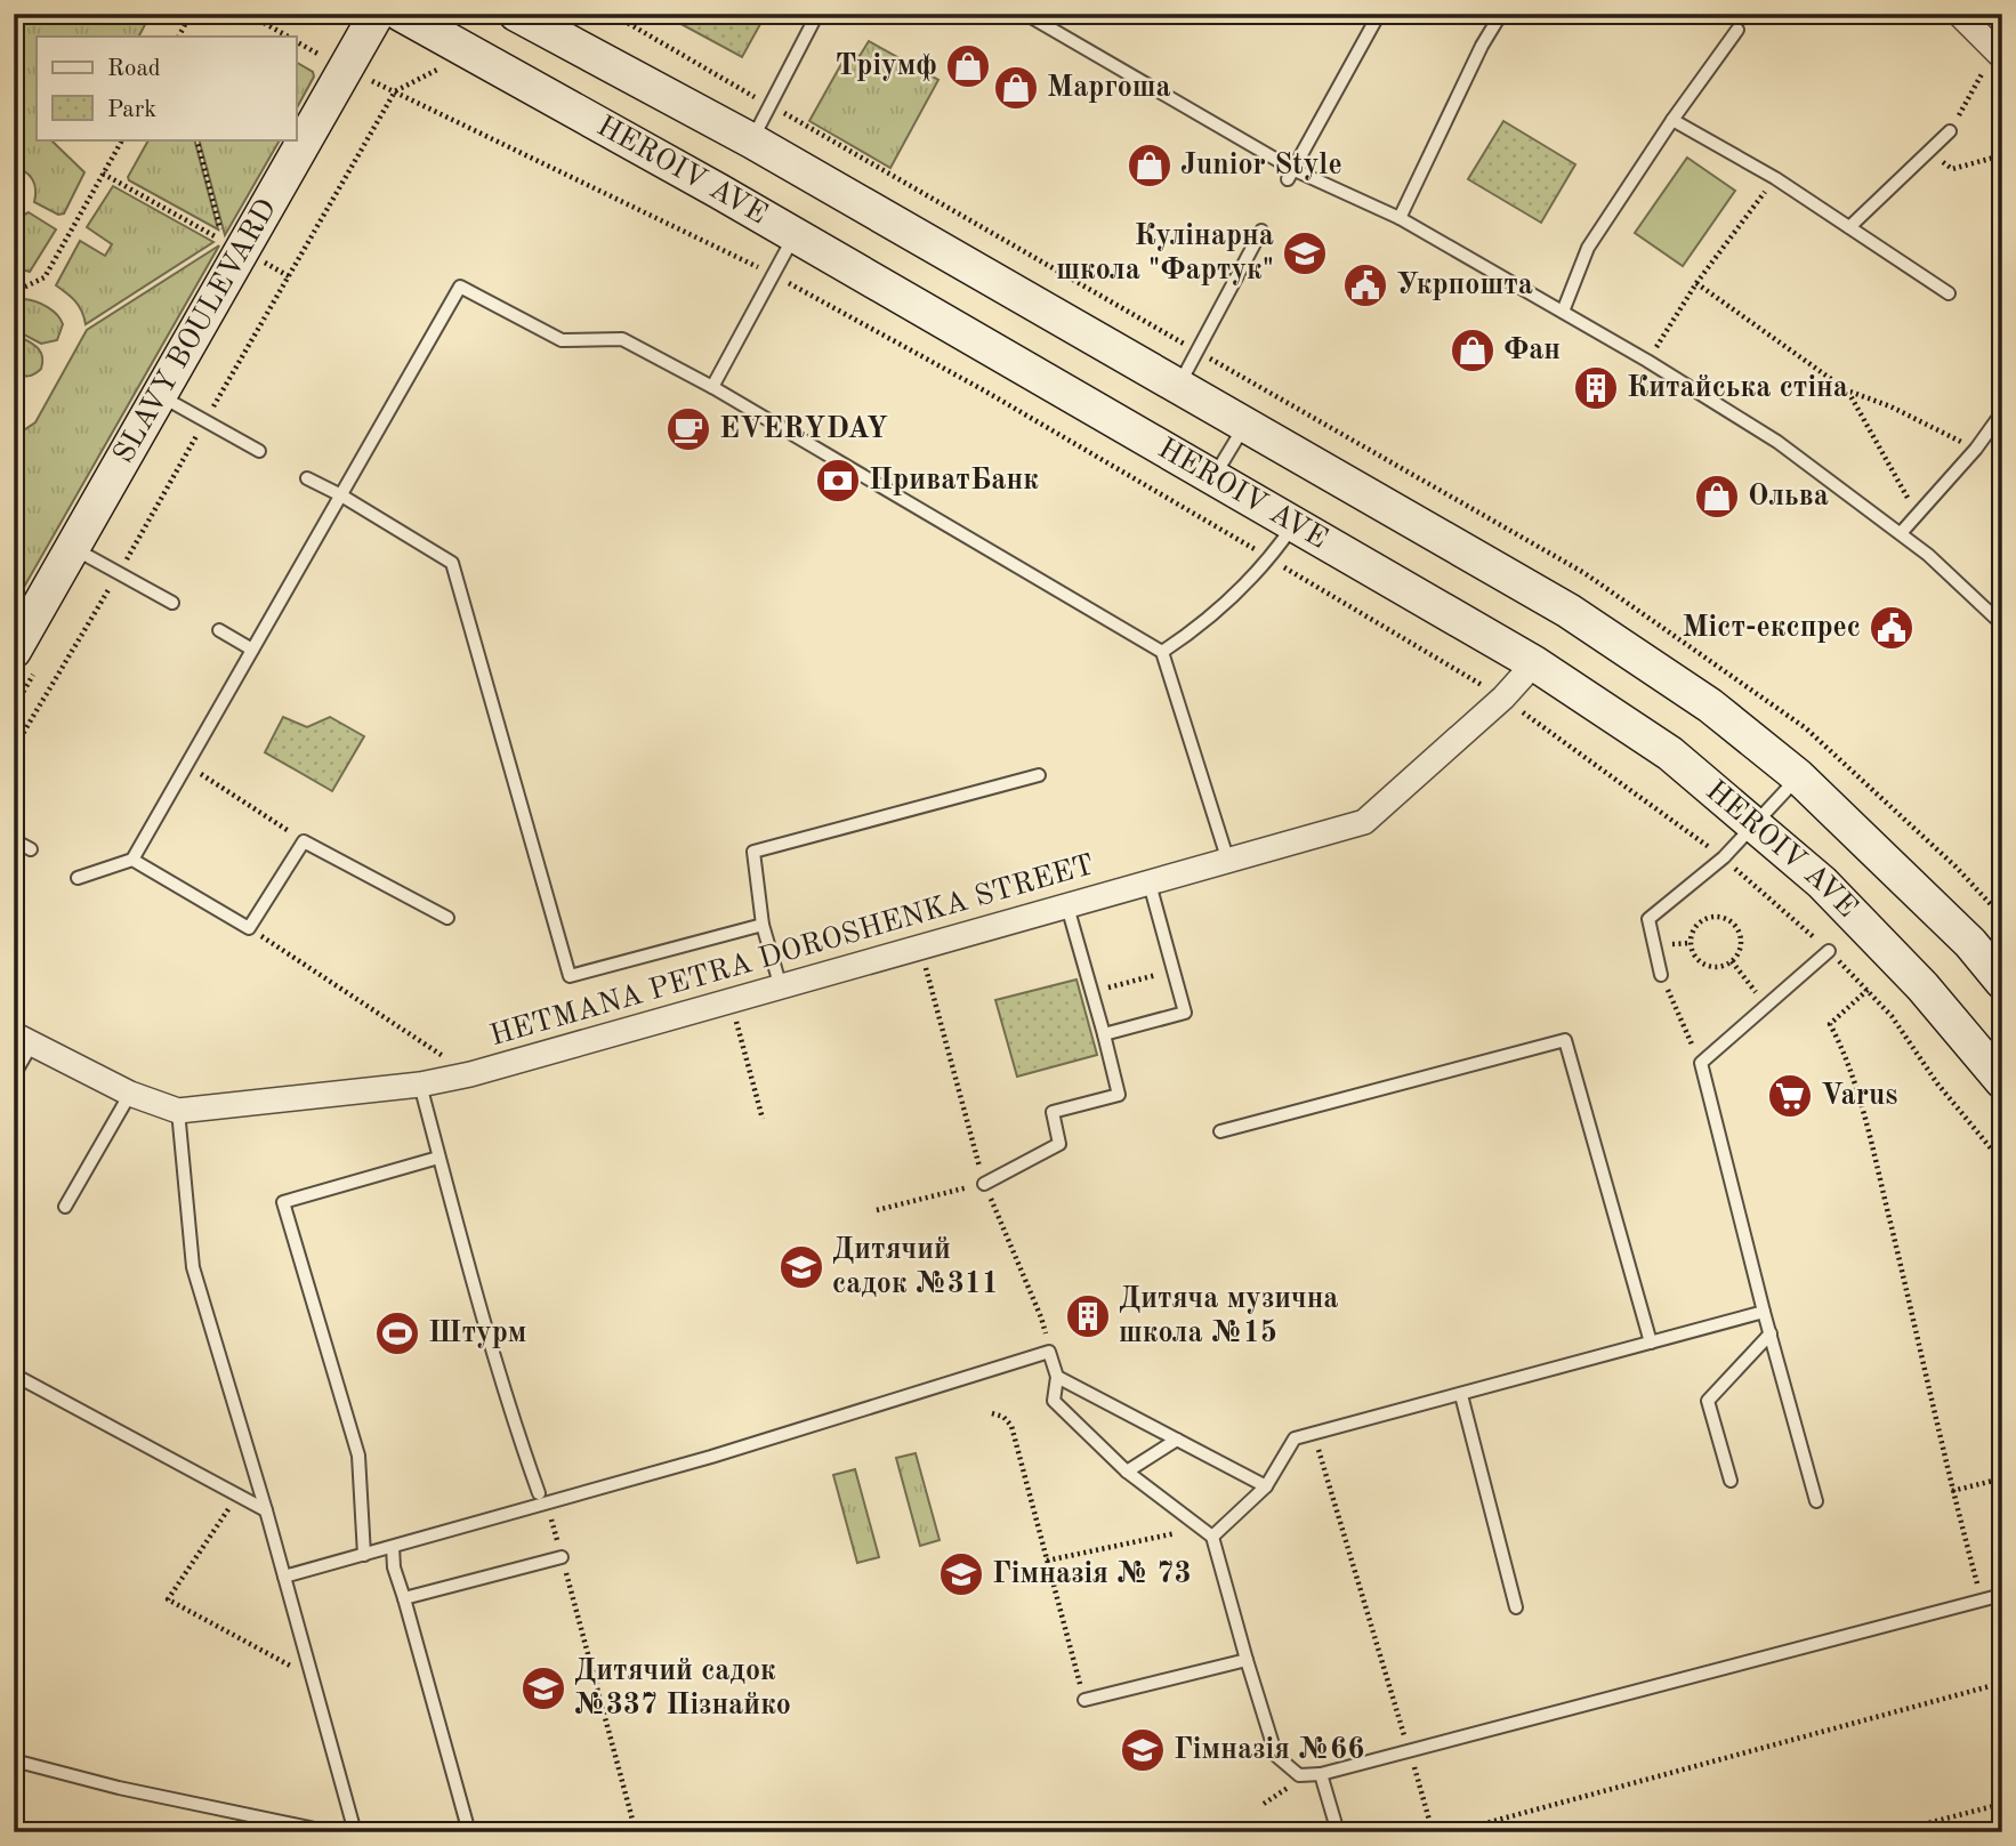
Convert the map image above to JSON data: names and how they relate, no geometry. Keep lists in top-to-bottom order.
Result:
{
  "streets": {
    "main road": ["HEROIV AVE", "SLAVY BOULEVARD"],
    "street": ["HETMANA PETRA DOROSHENKA STREET"]
  },
  "crossings": [
    ["HEROIV AVE", "HETMANA PETRA DOROSHENKA STREET"]
  ],
  "places": {
    "shop": [
      "Тріумф",
      "Маргоша",
      "Junior Style",
      "Фан",
      "Ольва"
    ],
    "school or university": [
      "Кулінарна школа \"Фартук\"",
      "Дитячий садок №311",
      "Гімназія № 73",
      "Дитячий садок №337 Пізнайко",
      "Гімназія №66"
    ],
    "public building": ["Укрпошта", "Міст-експрес"],
    "building": ["Китайська стіна", "Дитяча музична школа №15"],
    "cafe": ["EVERYDAY"],
    "bank": ["ПриватБанк"],
    "supermarket": ["Varus"],
    "sports": ["Штурм"]
  },
  "legend": ["Road", "Park"]
}
